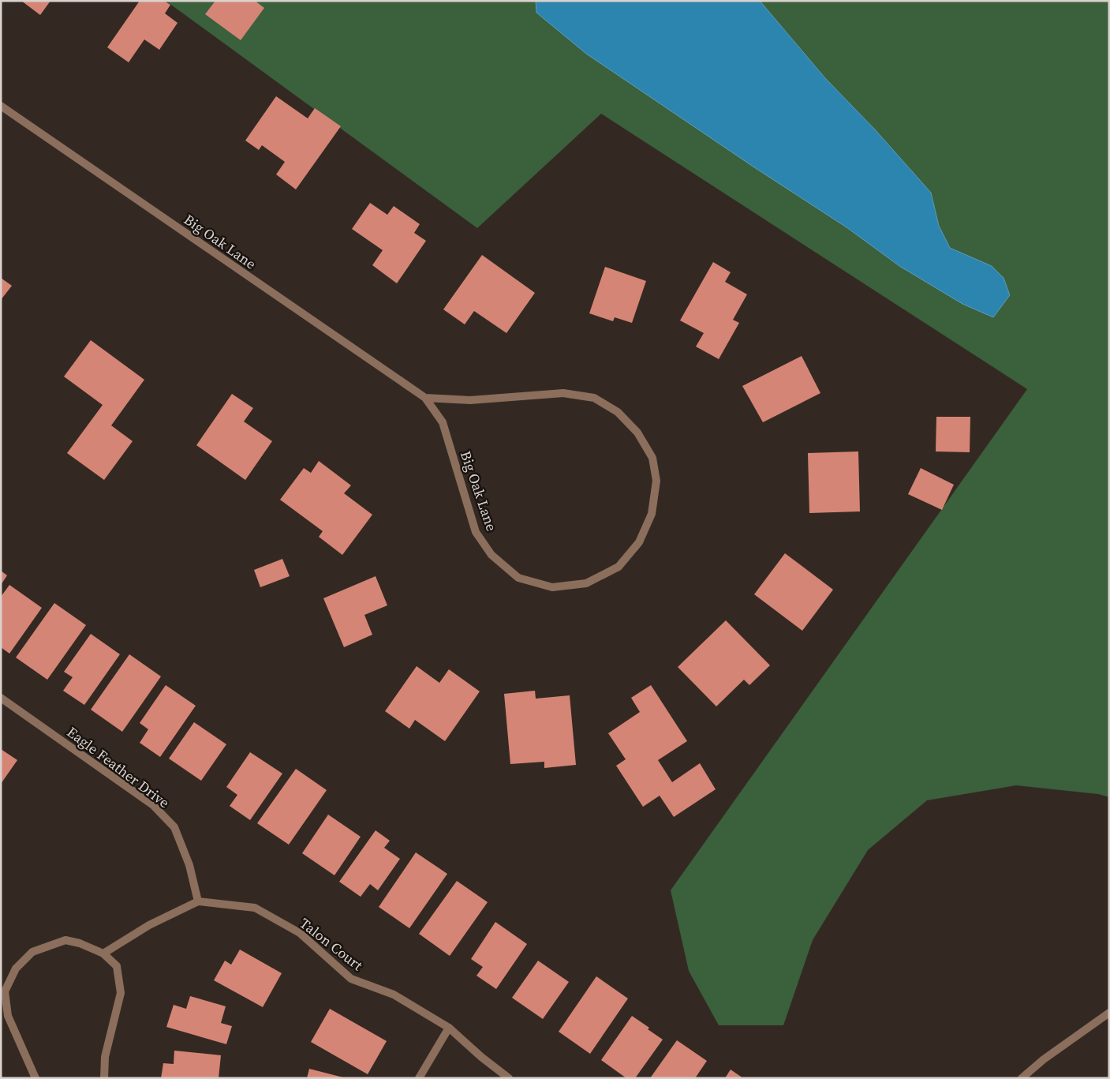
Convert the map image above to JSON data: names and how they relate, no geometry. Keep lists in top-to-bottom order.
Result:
{
  "streets": {
    "street": ["Big Oak Lane", "Eagle Feather Drive", "Talon Court"]
  },
  "crossings": [
    ["Eagle Feather Drive", "Talon Court"]
  ]
}
